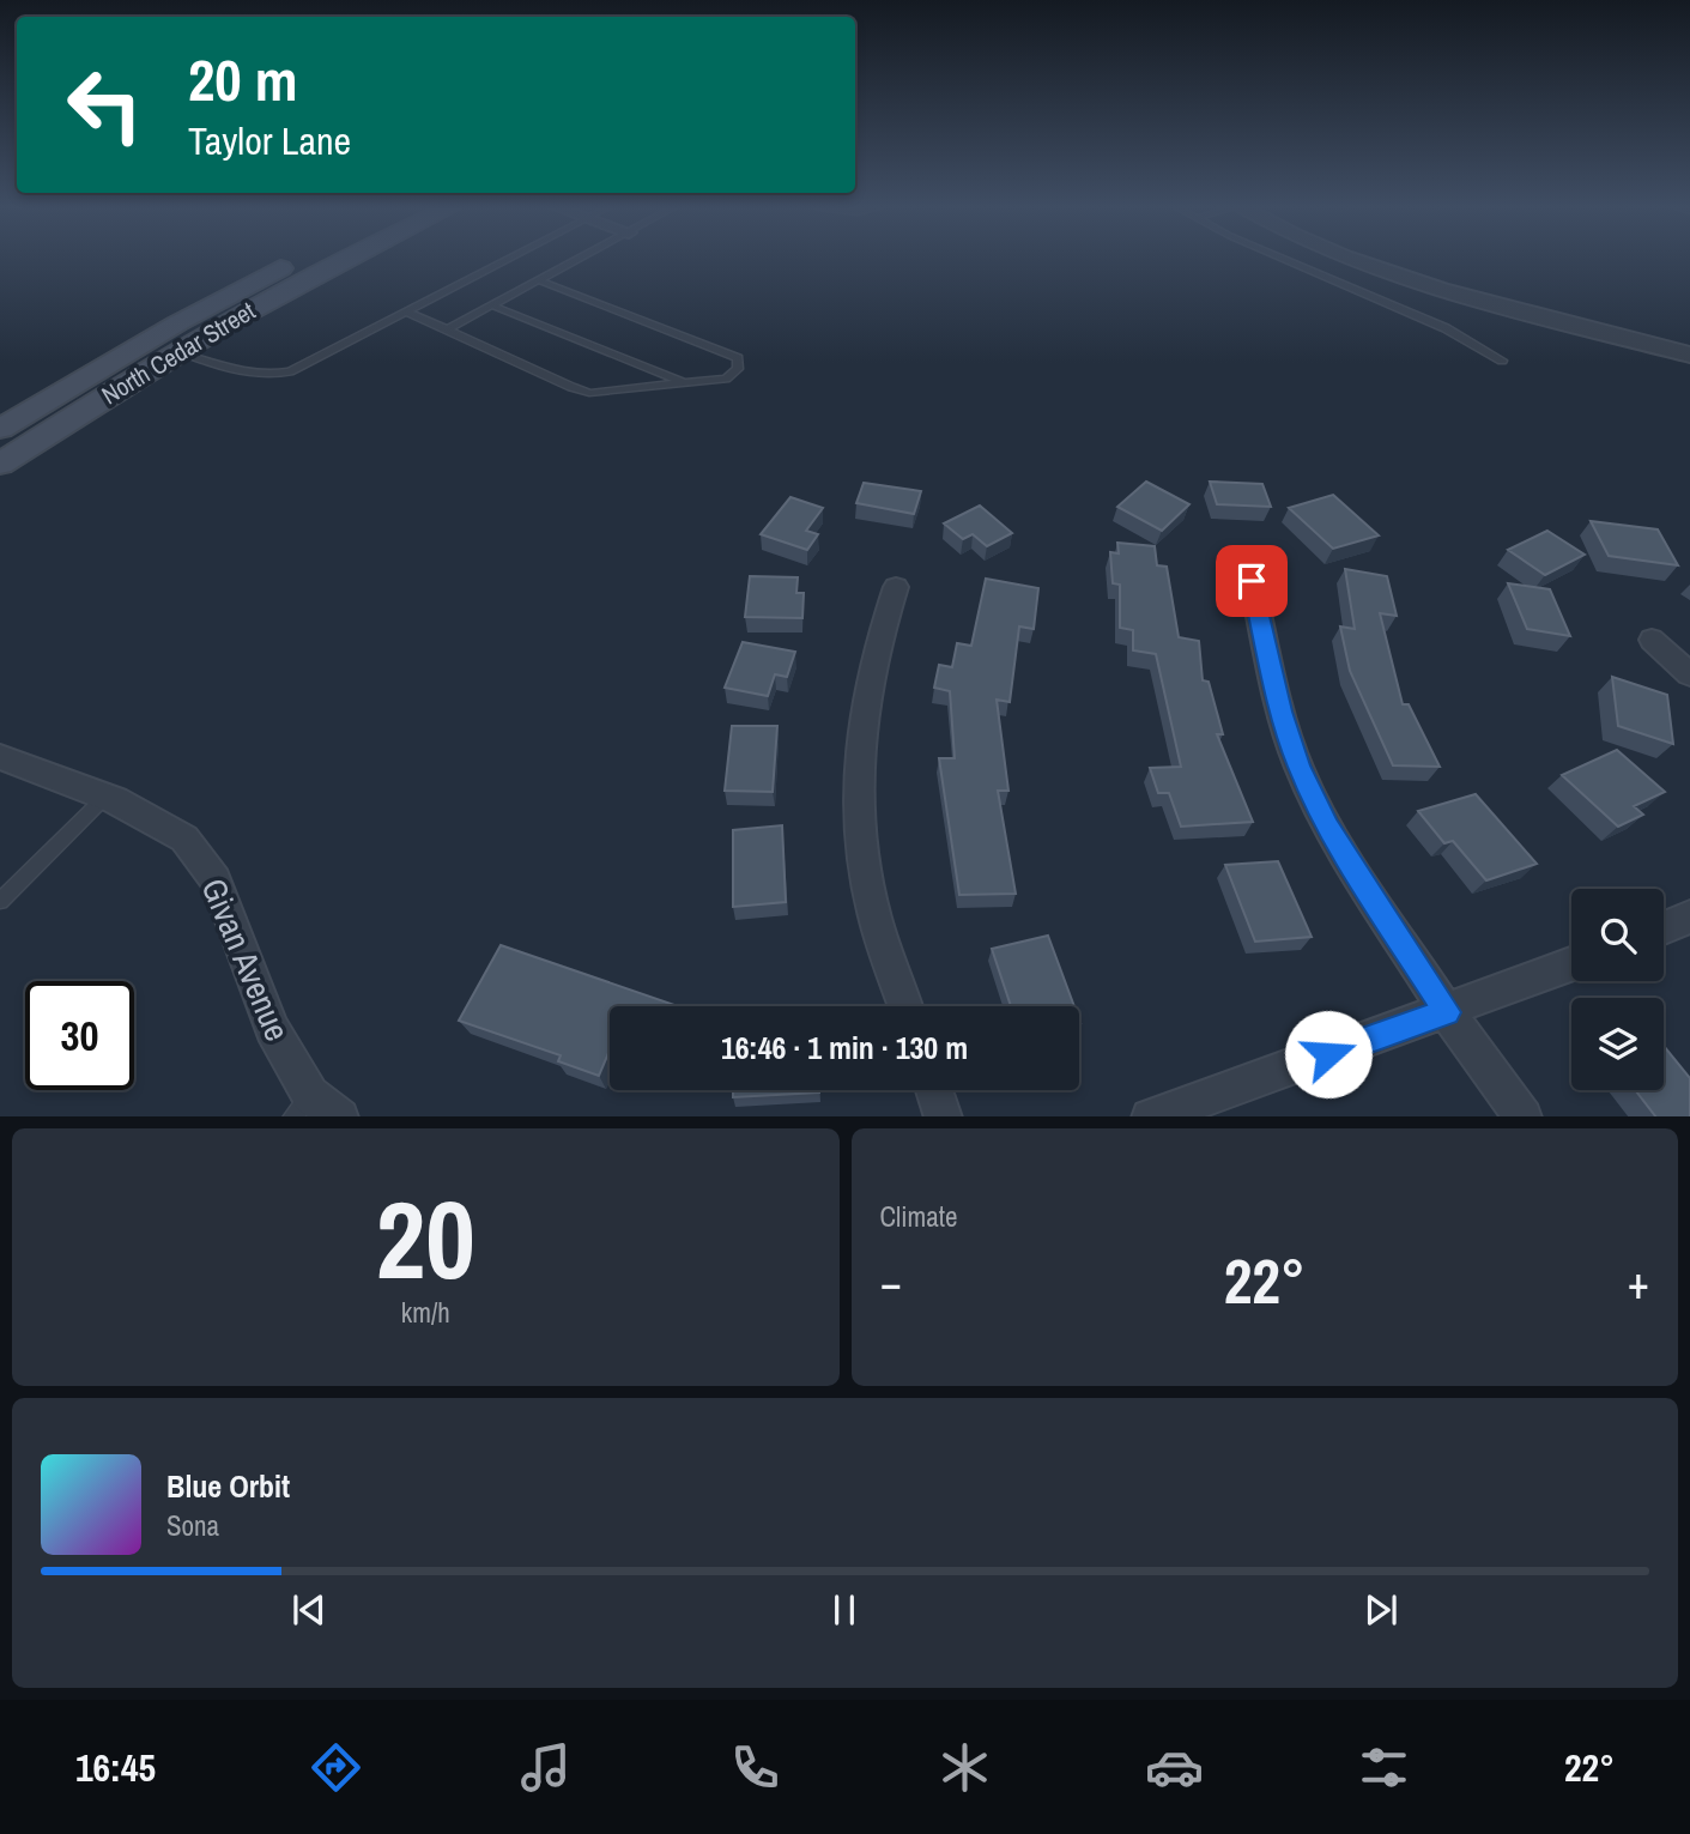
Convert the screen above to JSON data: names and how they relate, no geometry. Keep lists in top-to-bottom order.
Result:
{
  "streets": {
    "main road": ["North Cedar Street"],
    "street": ["Givan Avenue"]
  },
  "page": {
    "turn": ["20 m", "Taylor Lane"],
    "limit": "30",
    "trip": "16:46 · 1 min · 130 m",
    "tile": [
      ["20", "km/h"],
      "Climate"
    ],
    "heat": ["−", "22°", "+"],
    "song": ["Blue Orbit", "Sona"],
    "tabs": ["16:45", "22°"]
  }
}
